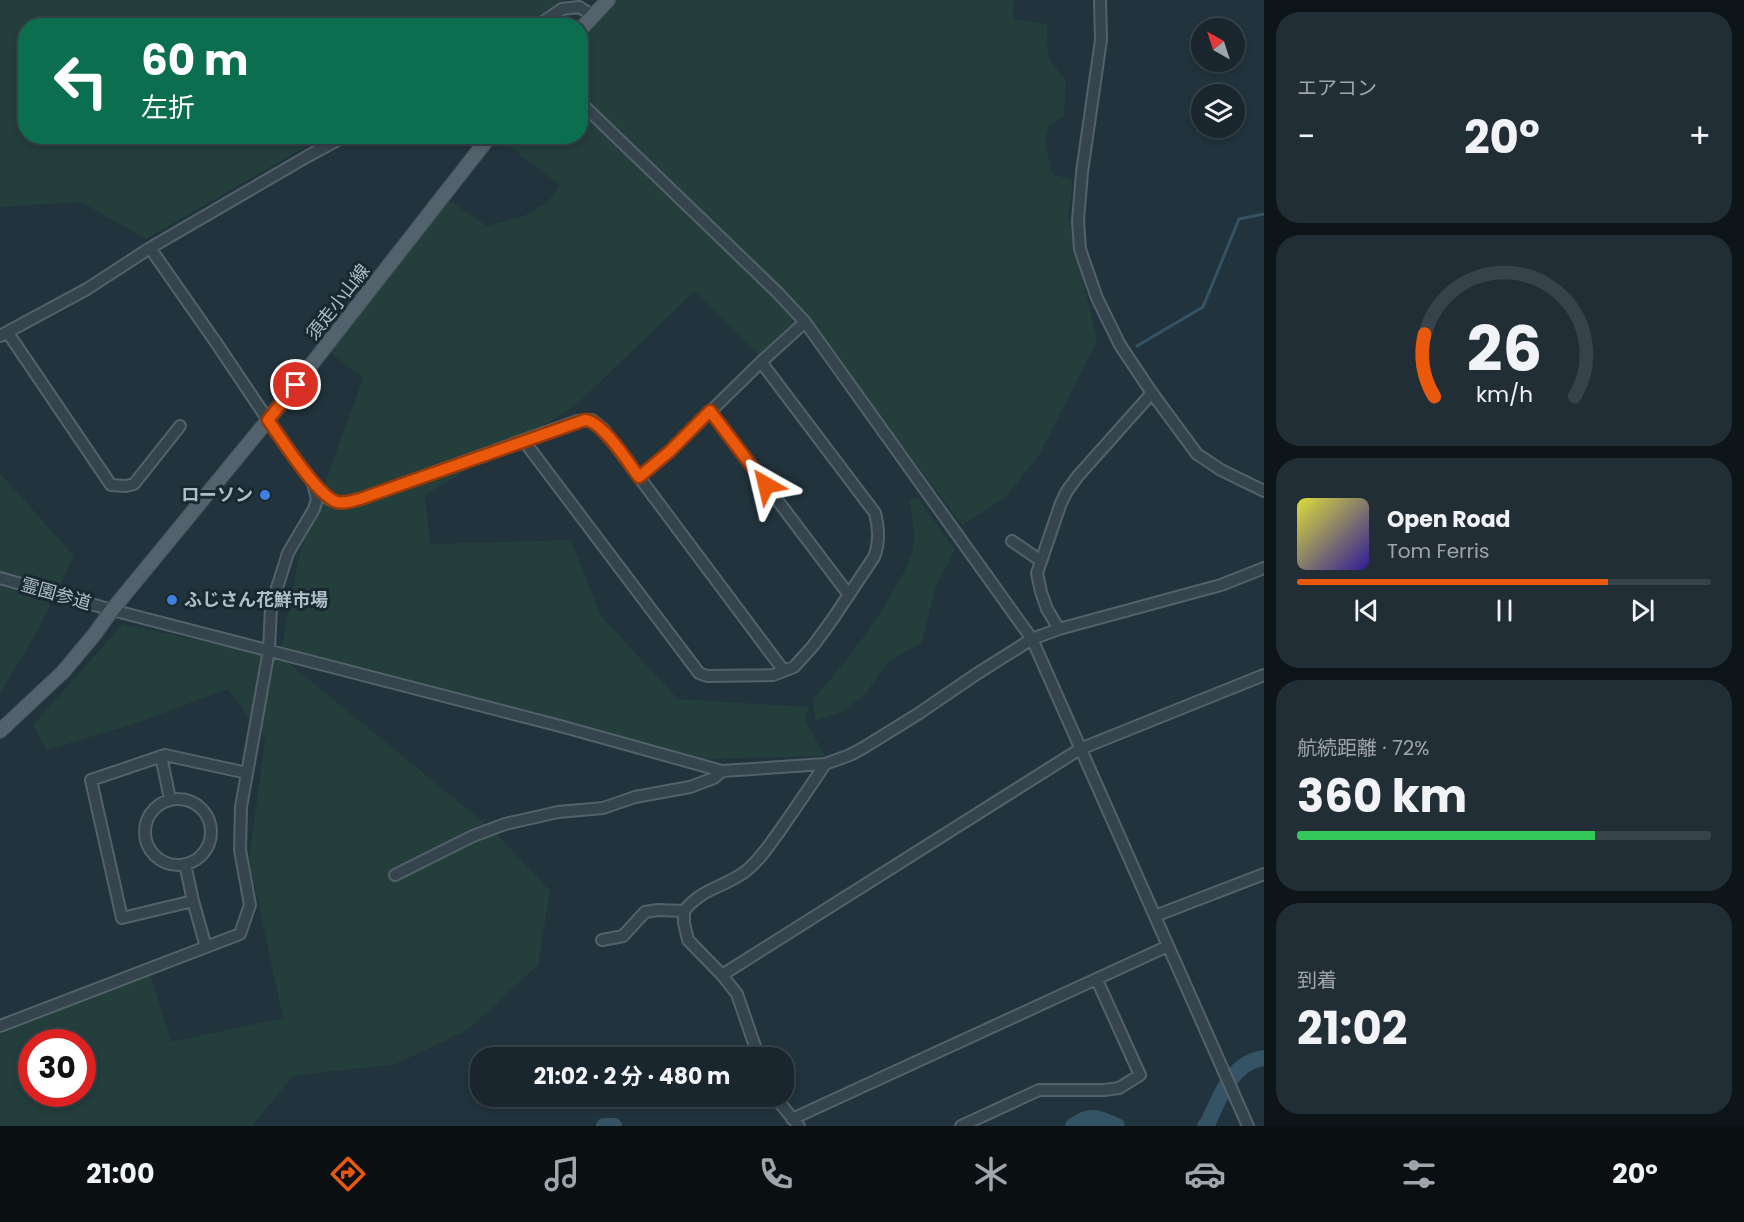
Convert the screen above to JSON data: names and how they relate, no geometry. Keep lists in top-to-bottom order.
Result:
{
  "streets": {
    "main road": ["須走小山線"],
    "street": ["霊園参道"]
  },
  "crossings": [
    ["須走小山線", "霊園参道"]
  ],
  "places": ["ローソン", "ふじさん花鮮市場"],
  "north": "top left",
  "page": {
    "tile": [
      "エアコン",
      ["航続距離 · 72%", "360 km"],
      ["到着", "21:02"]
    ],
    "turn": ["60 m", "左折"],
    "heat": ["−", "20°", "+"],
    "song": ["Open Road", "Tom Ferris"],
    "limit": "30",
    "trip": "21:02 · 2 分 · 480 m",
    "tabs": ["21:00", "20°"],
    "gauge": ["26", "km/h"]
  }
}
